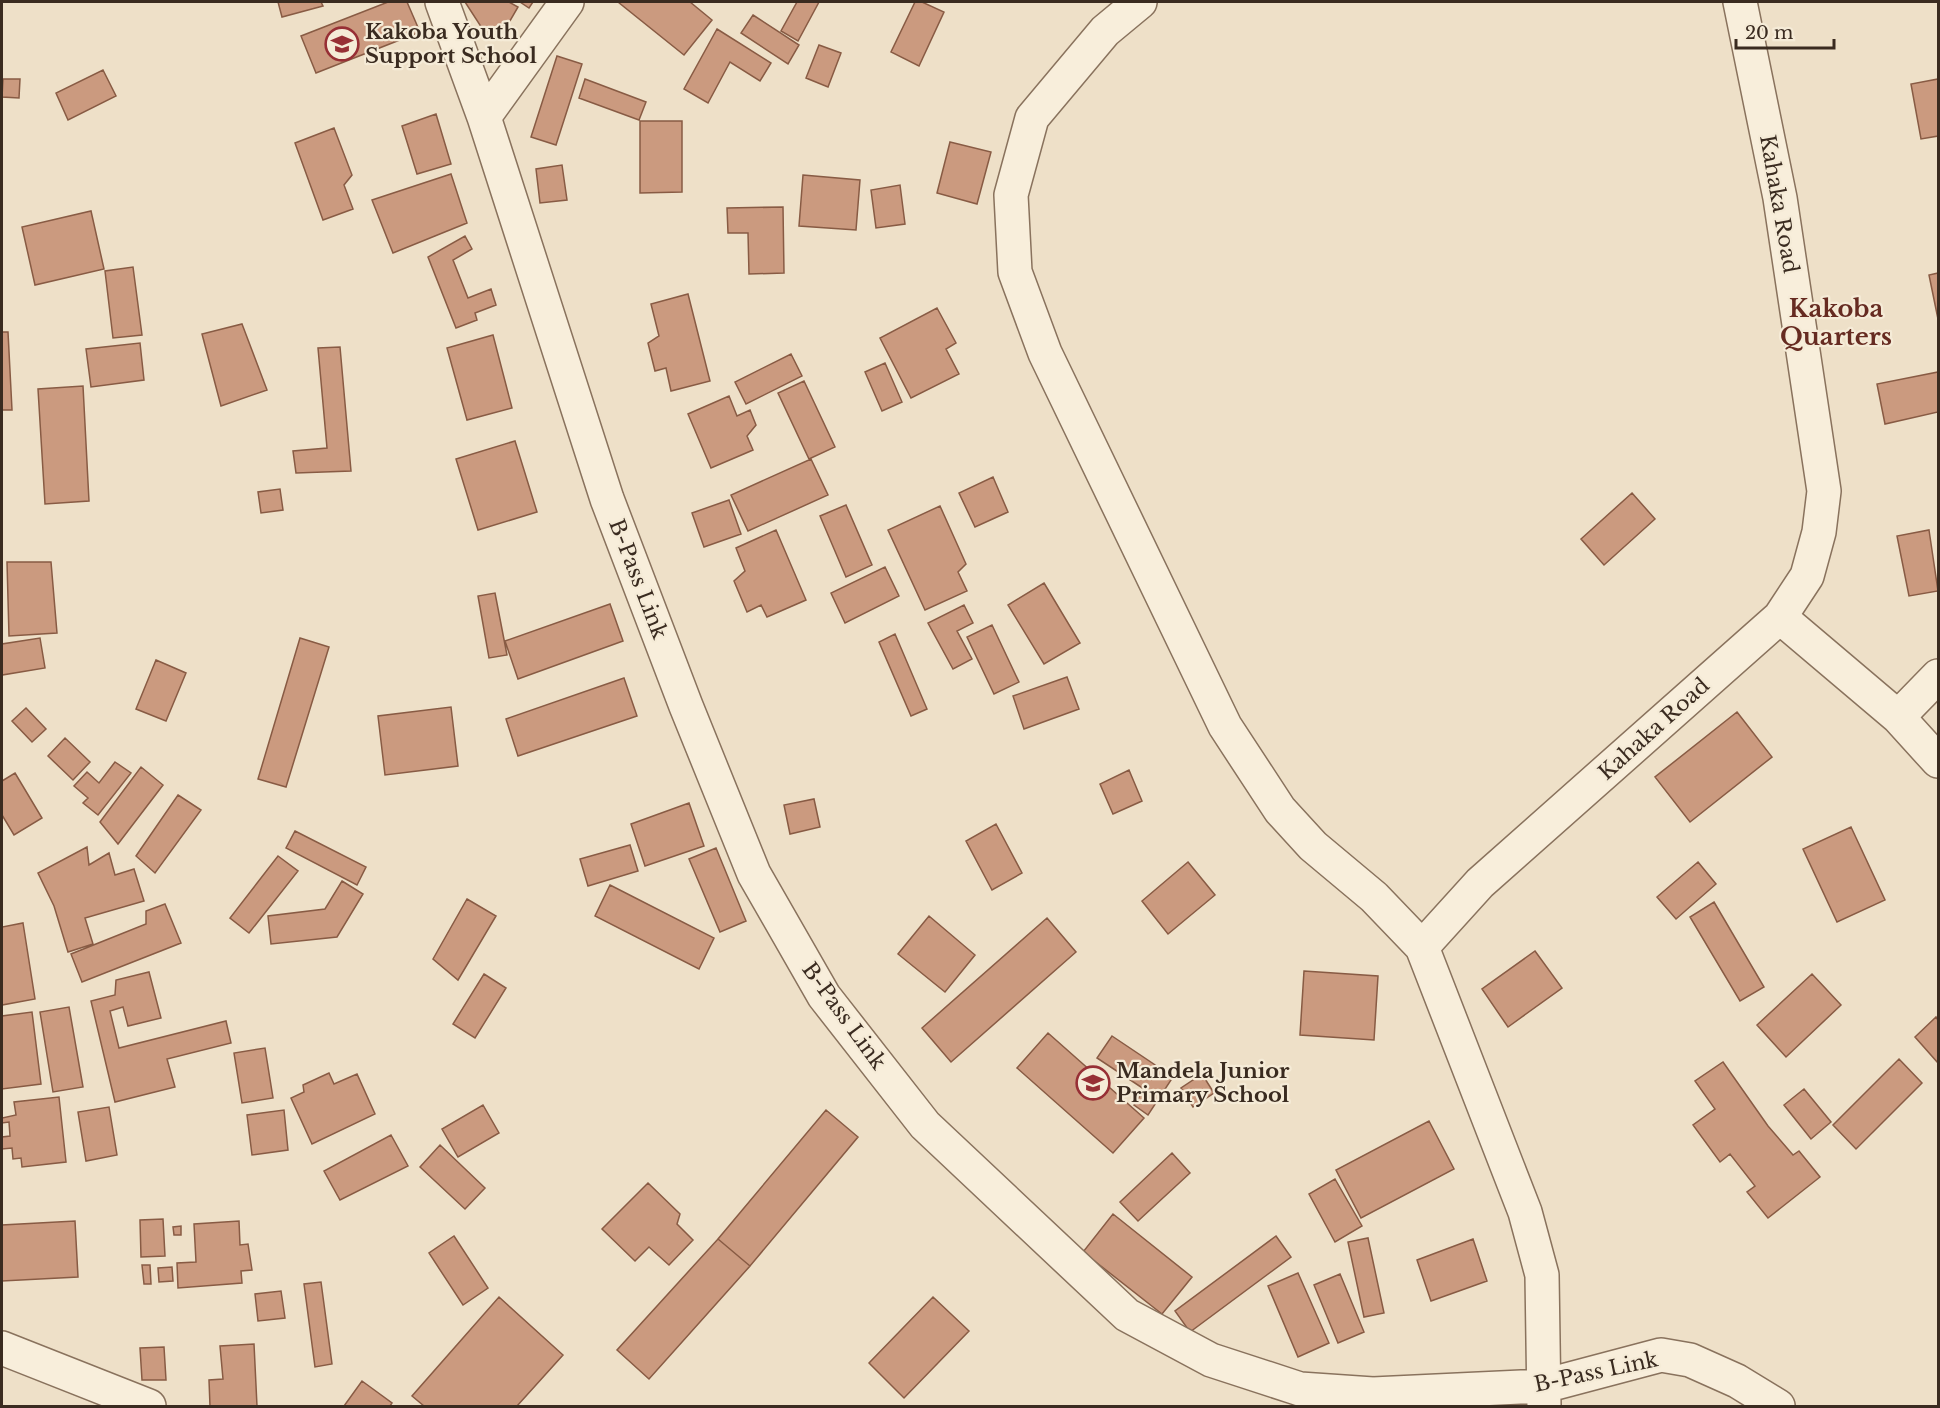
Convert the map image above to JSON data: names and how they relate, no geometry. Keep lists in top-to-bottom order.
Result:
{
  "streets": {
    "street": ["Kahaka Road", "B-Pass Link"]
  },
  "districts": ["Kakoba Quarters"],
  "places": {
    "school or university": ["Kakoba Youth Support School", "Mandela Junior Primary School"]
  },
  "scale_bar": "20 m"
}
